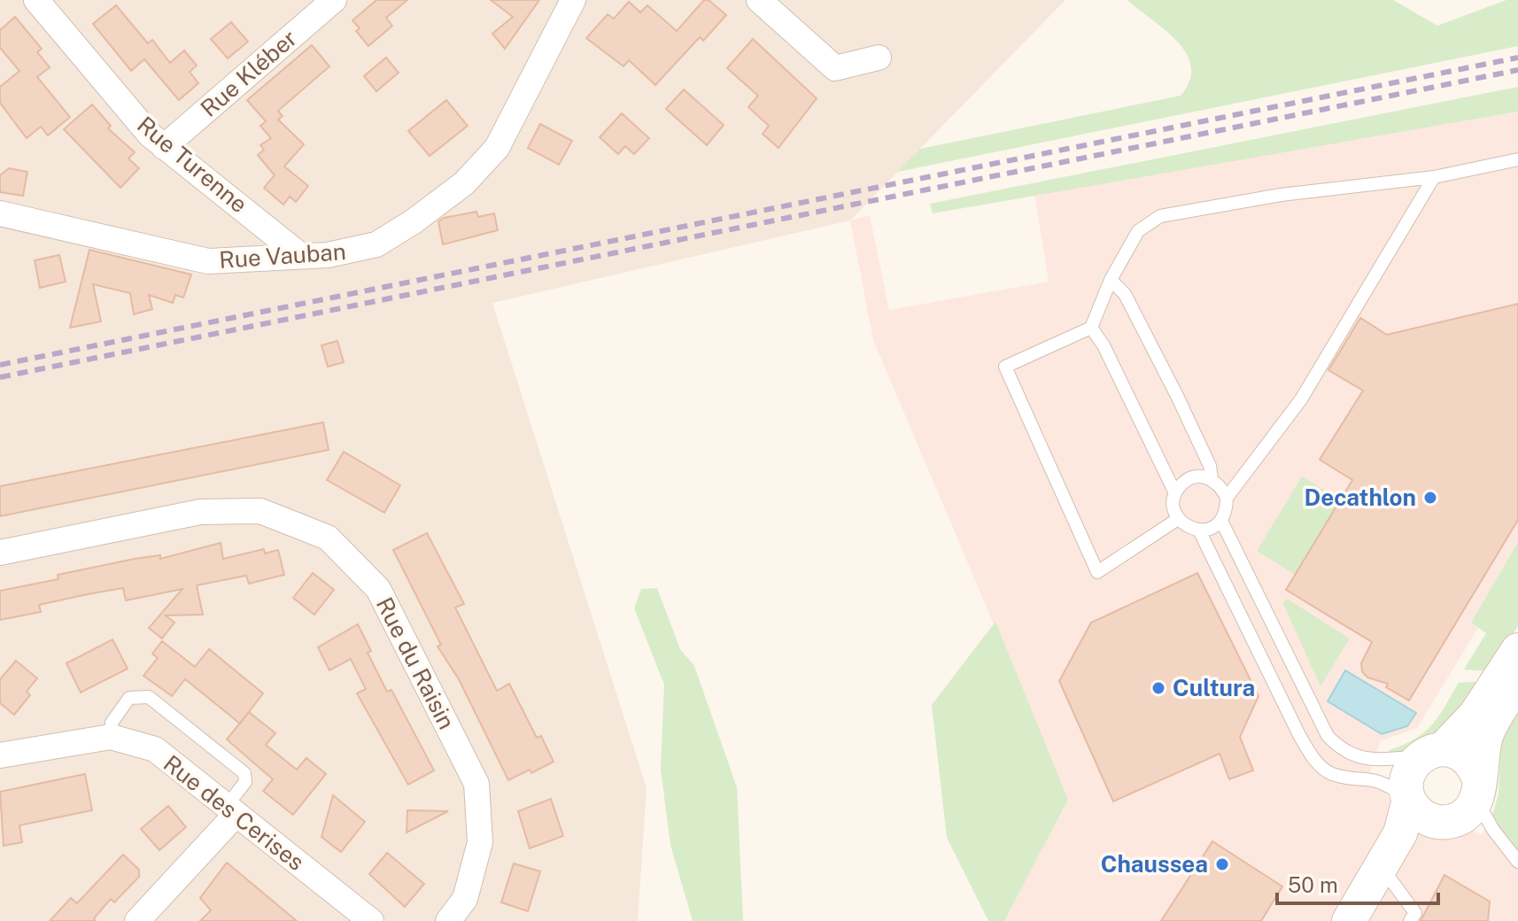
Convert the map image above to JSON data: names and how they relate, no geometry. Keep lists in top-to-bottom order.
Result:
{
  "streets": {
    "street": [
      "Rue Kléber",
      "Rue Turenne",
      "Rue Vauban",
      "Rue du Raisin",
      "Rue des Cerises"
    ]
  },
  "crossings": [
    ["Rue Kléber", "Rue Turenne"],
    ["Rue Turenne", "Rue Vauban"]
  ],
  "places": ["Decathlon", "Cultura", "Chaussea"],
  "scale_bar": "50 m"
}
